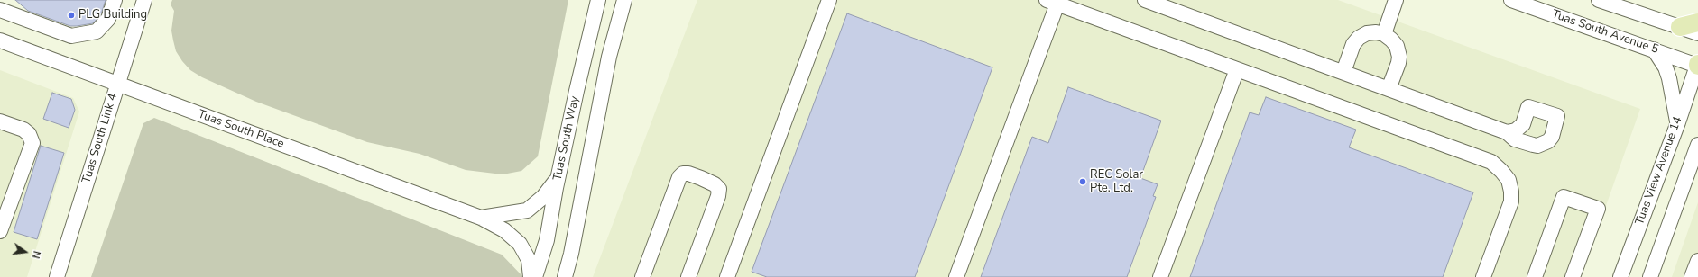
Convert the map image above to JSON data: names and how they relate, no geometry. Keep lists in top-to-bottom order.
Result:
{
  "streets": {
    "street": [
      "Tuas South Avenue 5",
      "Tuas South Place",
      "Tuas South Link 4",
      "Tuas South Way",
      "Tuas View Avenue 14"
    ]
  },
  "crossings": [
    ["Tuas South Avenue 5", "Tuas View Avenue 14"],
    ["Tuas South Place", "Tuas South Link 4"],
    ["Tuas South Place", "Tuas South Way"]
  ],
  "places": ["PLG Building", "REC Solar Pte. Ltd."],
  "north": "right"
}
